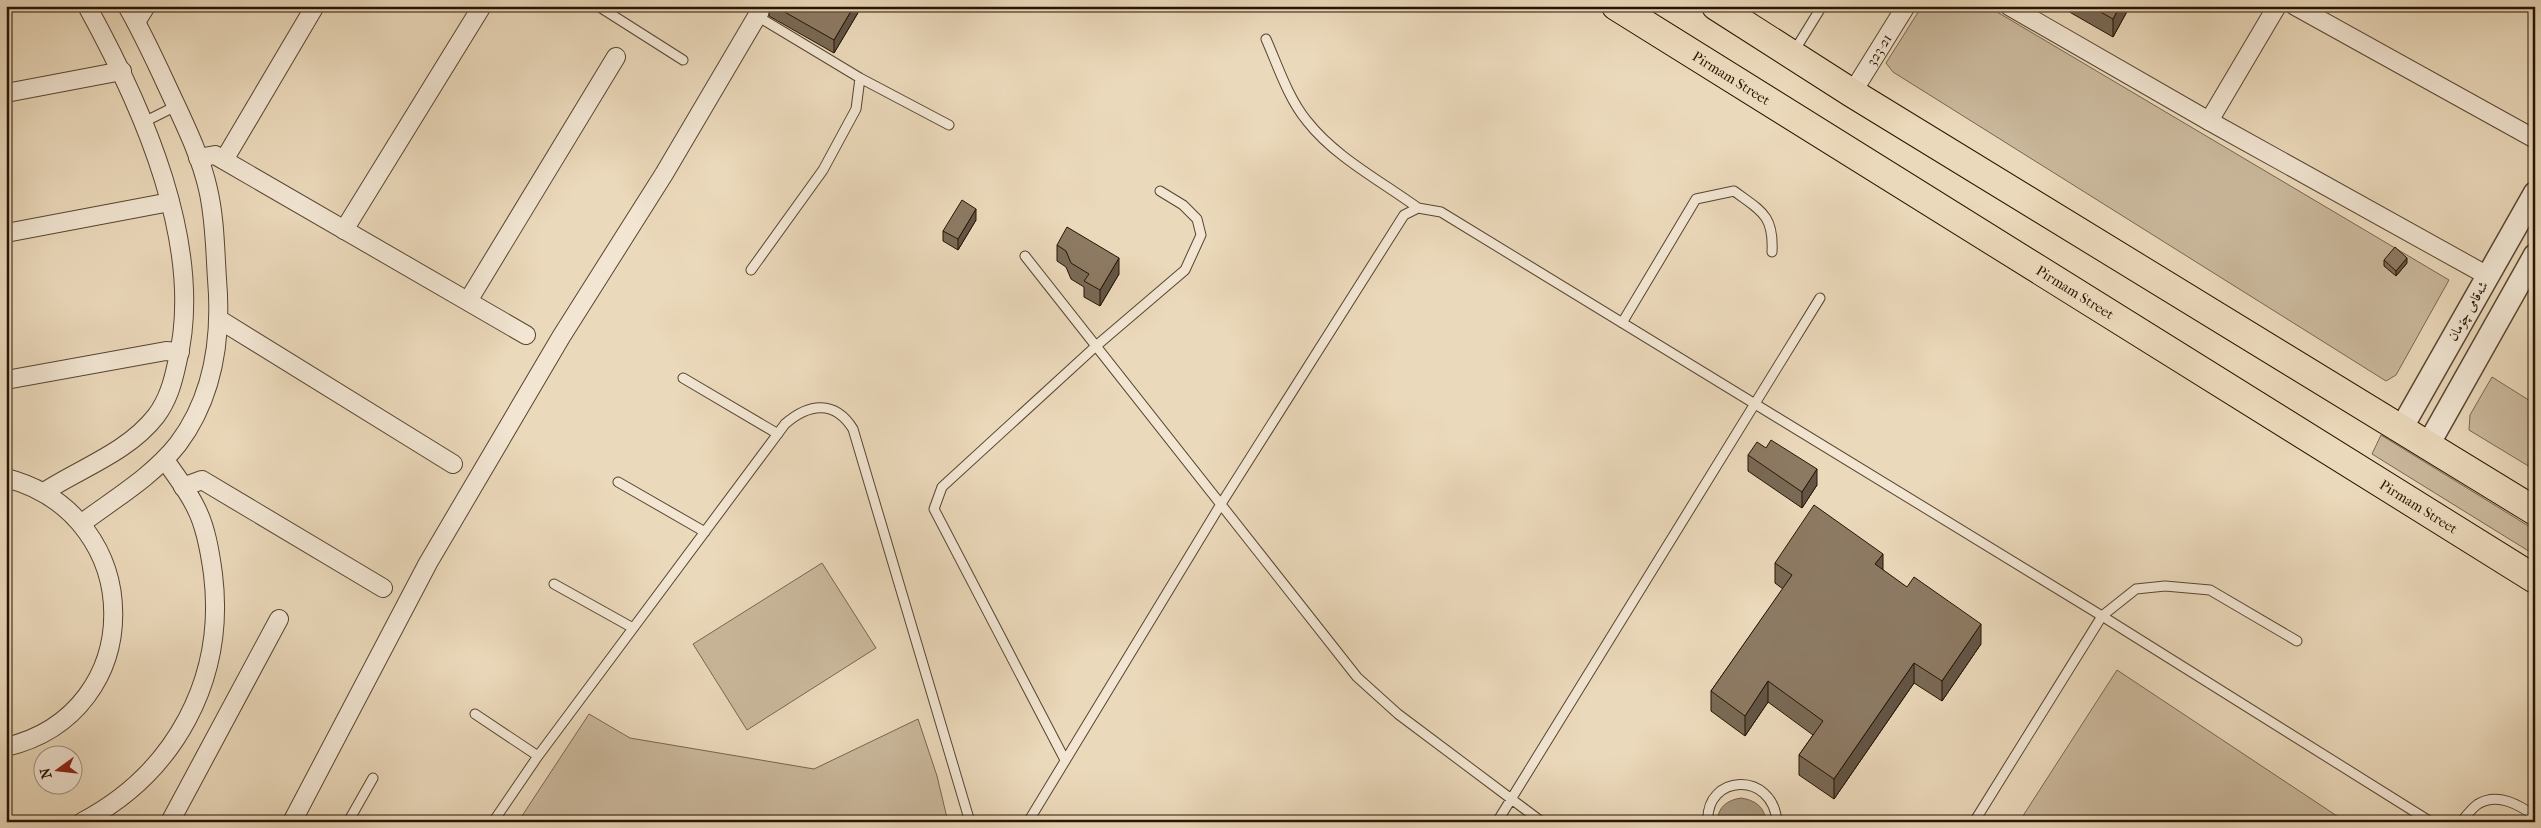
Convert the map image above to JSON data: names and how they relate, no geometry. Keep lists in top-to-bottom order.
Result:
{
  "streets": {
    "highway": ["Pirmam Street"],
    "street": ["323-21", "شەقامی چۆمان"]
  },
  "north": "left"
}
